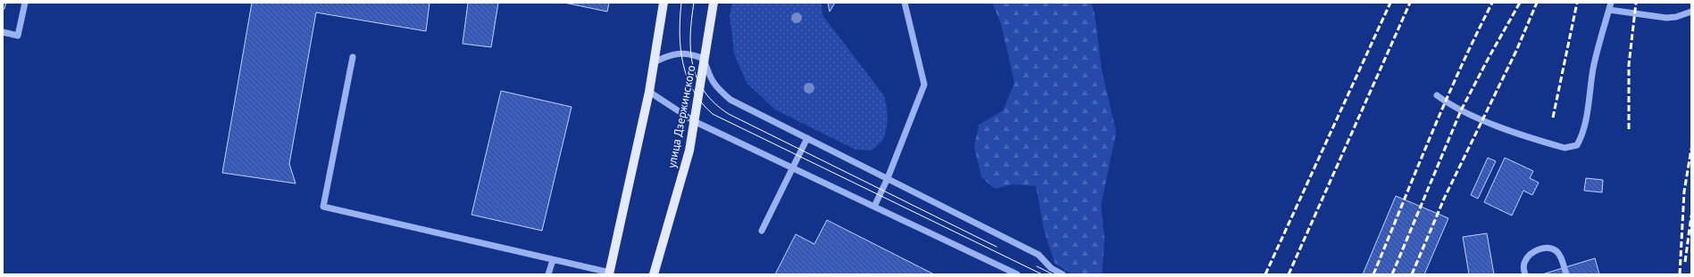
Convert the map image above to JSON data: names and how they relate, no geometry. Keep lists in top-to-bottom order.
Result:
{
  "streets": {
    "main road": ["улица Дзержинского"]
  }
}
